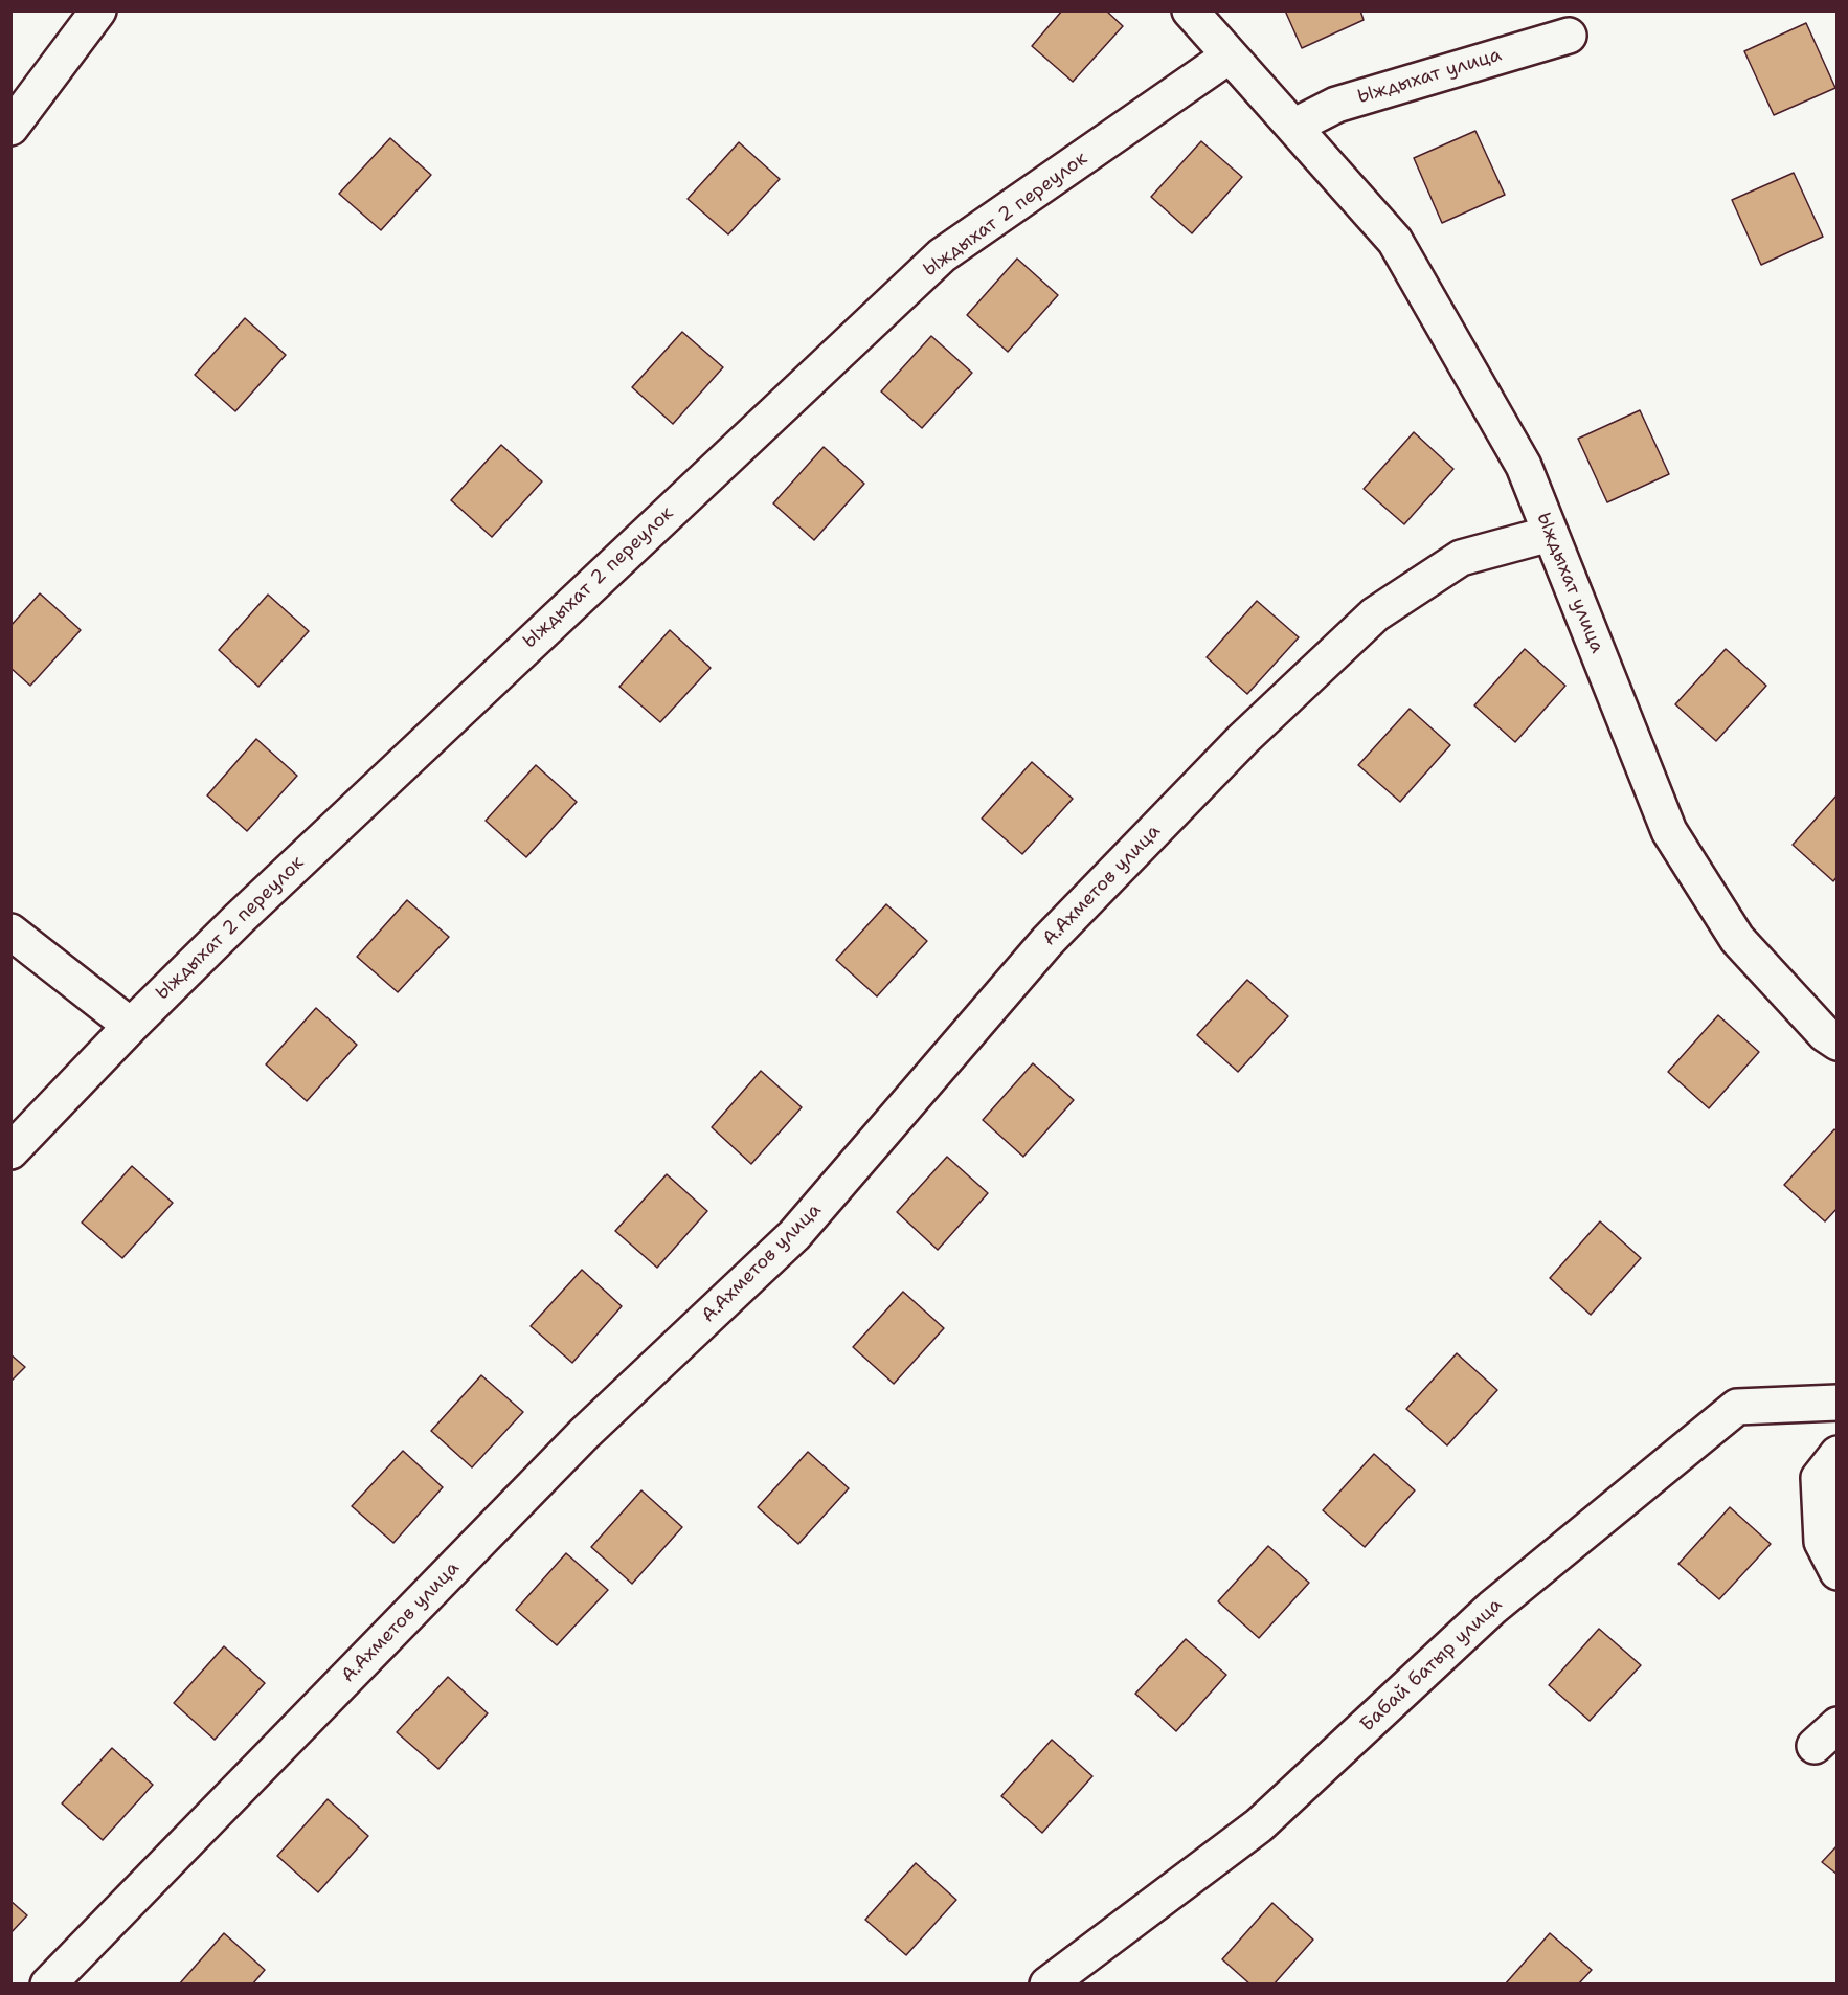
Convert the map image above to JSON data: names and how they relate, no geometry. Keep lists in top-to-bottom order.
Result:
{
  "streets": {
    "street": [
      "Ыждыхат улица",
      "Ыждыхат 2 переулок",
      "А.Ахметов улица",
      "Бабай батыр улица"
    ]
  },
  "crossings": [
    ["Ыждыхат улица", "Ыждыхат 2 переулок"],
    ["Ыждыхат улица", "А.Ахметов улица"]
  ]
}
